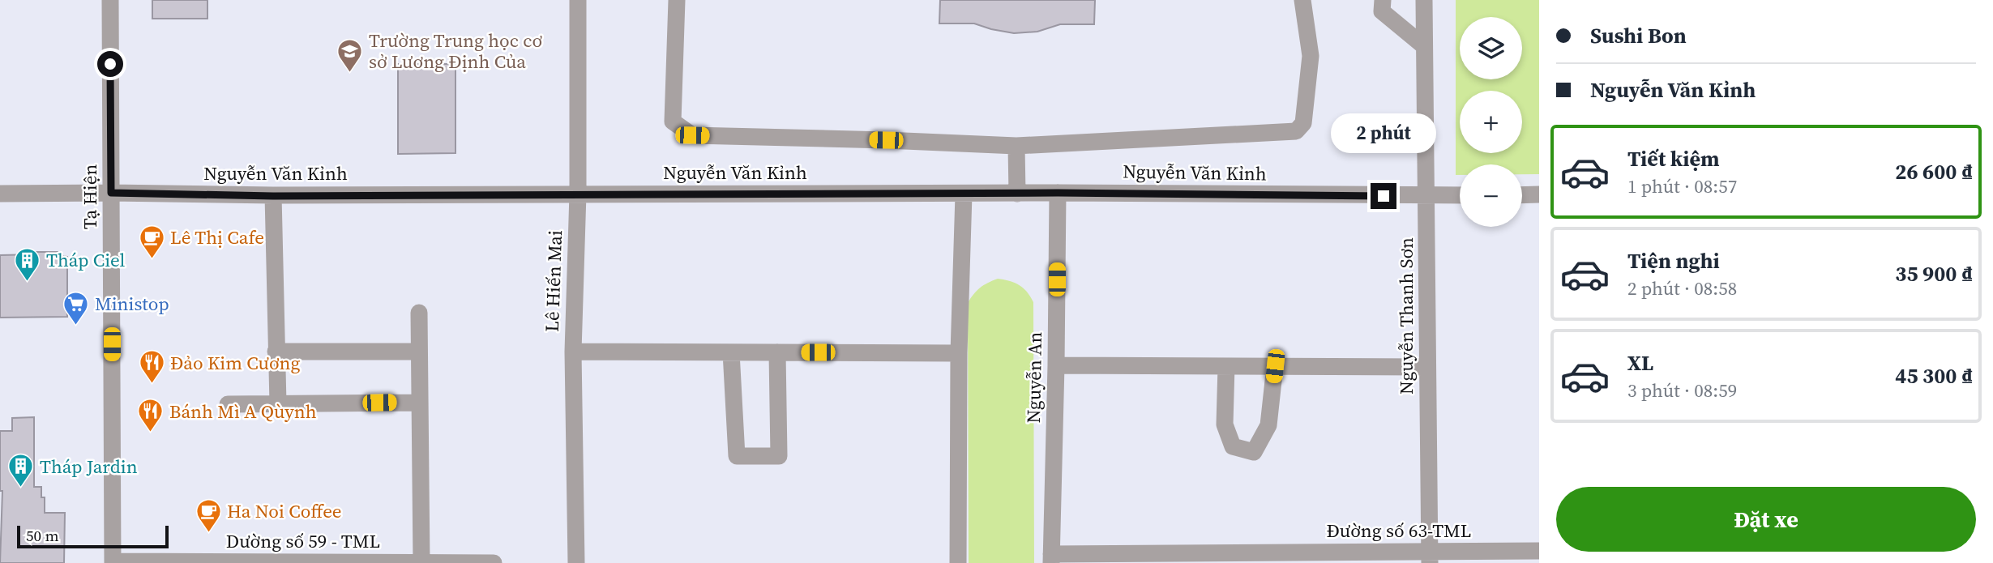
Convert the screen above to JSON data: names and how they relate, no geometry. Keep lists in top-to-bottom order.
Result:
{
  "streets": {
    "street": [
      "Nguyễn Văn Kỉnh",
      "Tạ Hiện",
      "Lê Hiến Mai",
      "Nguyễn Thanh Sơn",
      "Nguyễn An",
      "Đường số 63-TML",
      "Dường số 59 - TML"
    ]
  },
  "crossings": [
    ["Nguyễn Văn Kỉnh", "Tạ Hiện"],
    ["Nguyễn Văn Kỉnh", "Lê Hiến Mai"],
    ["Nguyễn Văn Kỉnh", "Nguyễn Thanh Sơn"],
    ["Nguyễn Văn Kỉnh", "Nguyễn An"],
    ["Tạ Hiện", "Dường số 59 - TML"],
    ["Nguyễn Thanh Sơn", "Đường số 63-TML"],
    ["Nguyễn An", "Đường số 63-TML"]
  ],
  "places": {
    "school or university": ["Trường Trung học cơ sở Lương Định Của"],
    "cafe": ["Lê Thị Cafe", "Ha Noi Coffee"],
    "building": ["Tháp Ciel", "Tháp Jardin"],
    "supermarket": ["Ministop"],
    "restaurant": ["Đảo Kim Cương", "Bánh Mì A Qùynh"]
  },
  "scale_bar": "50 m",
  "page": {
    "banner": ["Sushi Bon", "Nguyễn Văn Kỉnh"],
    "map_buttons": ["+", "−"],
    "bubble": "2 phút",
    "list": [
      {
        "name": "Tiết kiệm",
        "note": "1 phút · 08:57",
        "value": "26 600 ₫"
      },
      {
        "name": "Tiện nghi",
        "note": "2 phút · 08:58",
        "value": "35 900 ₫"
      },
      {
        "name": "XL",
        "note": "3 phút · 08:59",
        "value": "45 300 ₫"
      }
    ],
    "buttons": "Đặt xe",
    "scale": "50 m"
  }
}
